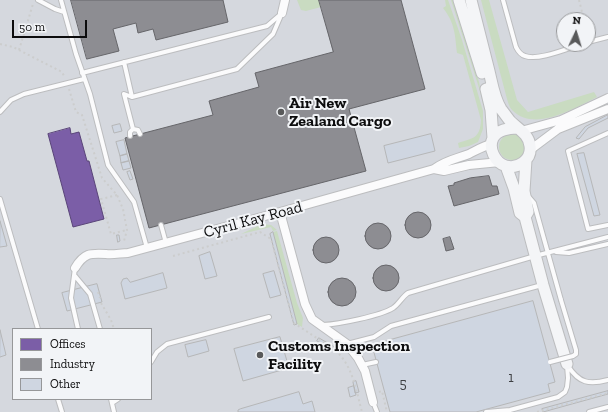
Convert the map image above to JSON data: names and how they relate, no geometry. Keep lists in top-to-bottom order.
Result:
{
  "streets": {
    "street": ["Cyril Kay Road"]
  },
  "places": ["Air New Zealand Cargo", "Customs Inspection Facility"],
  "house_numbers": ["1", "5"],
  "legend": ["Offices", "Industry", "Other"],
  "scale_bar": "50 m",
  "north": "top"
}
